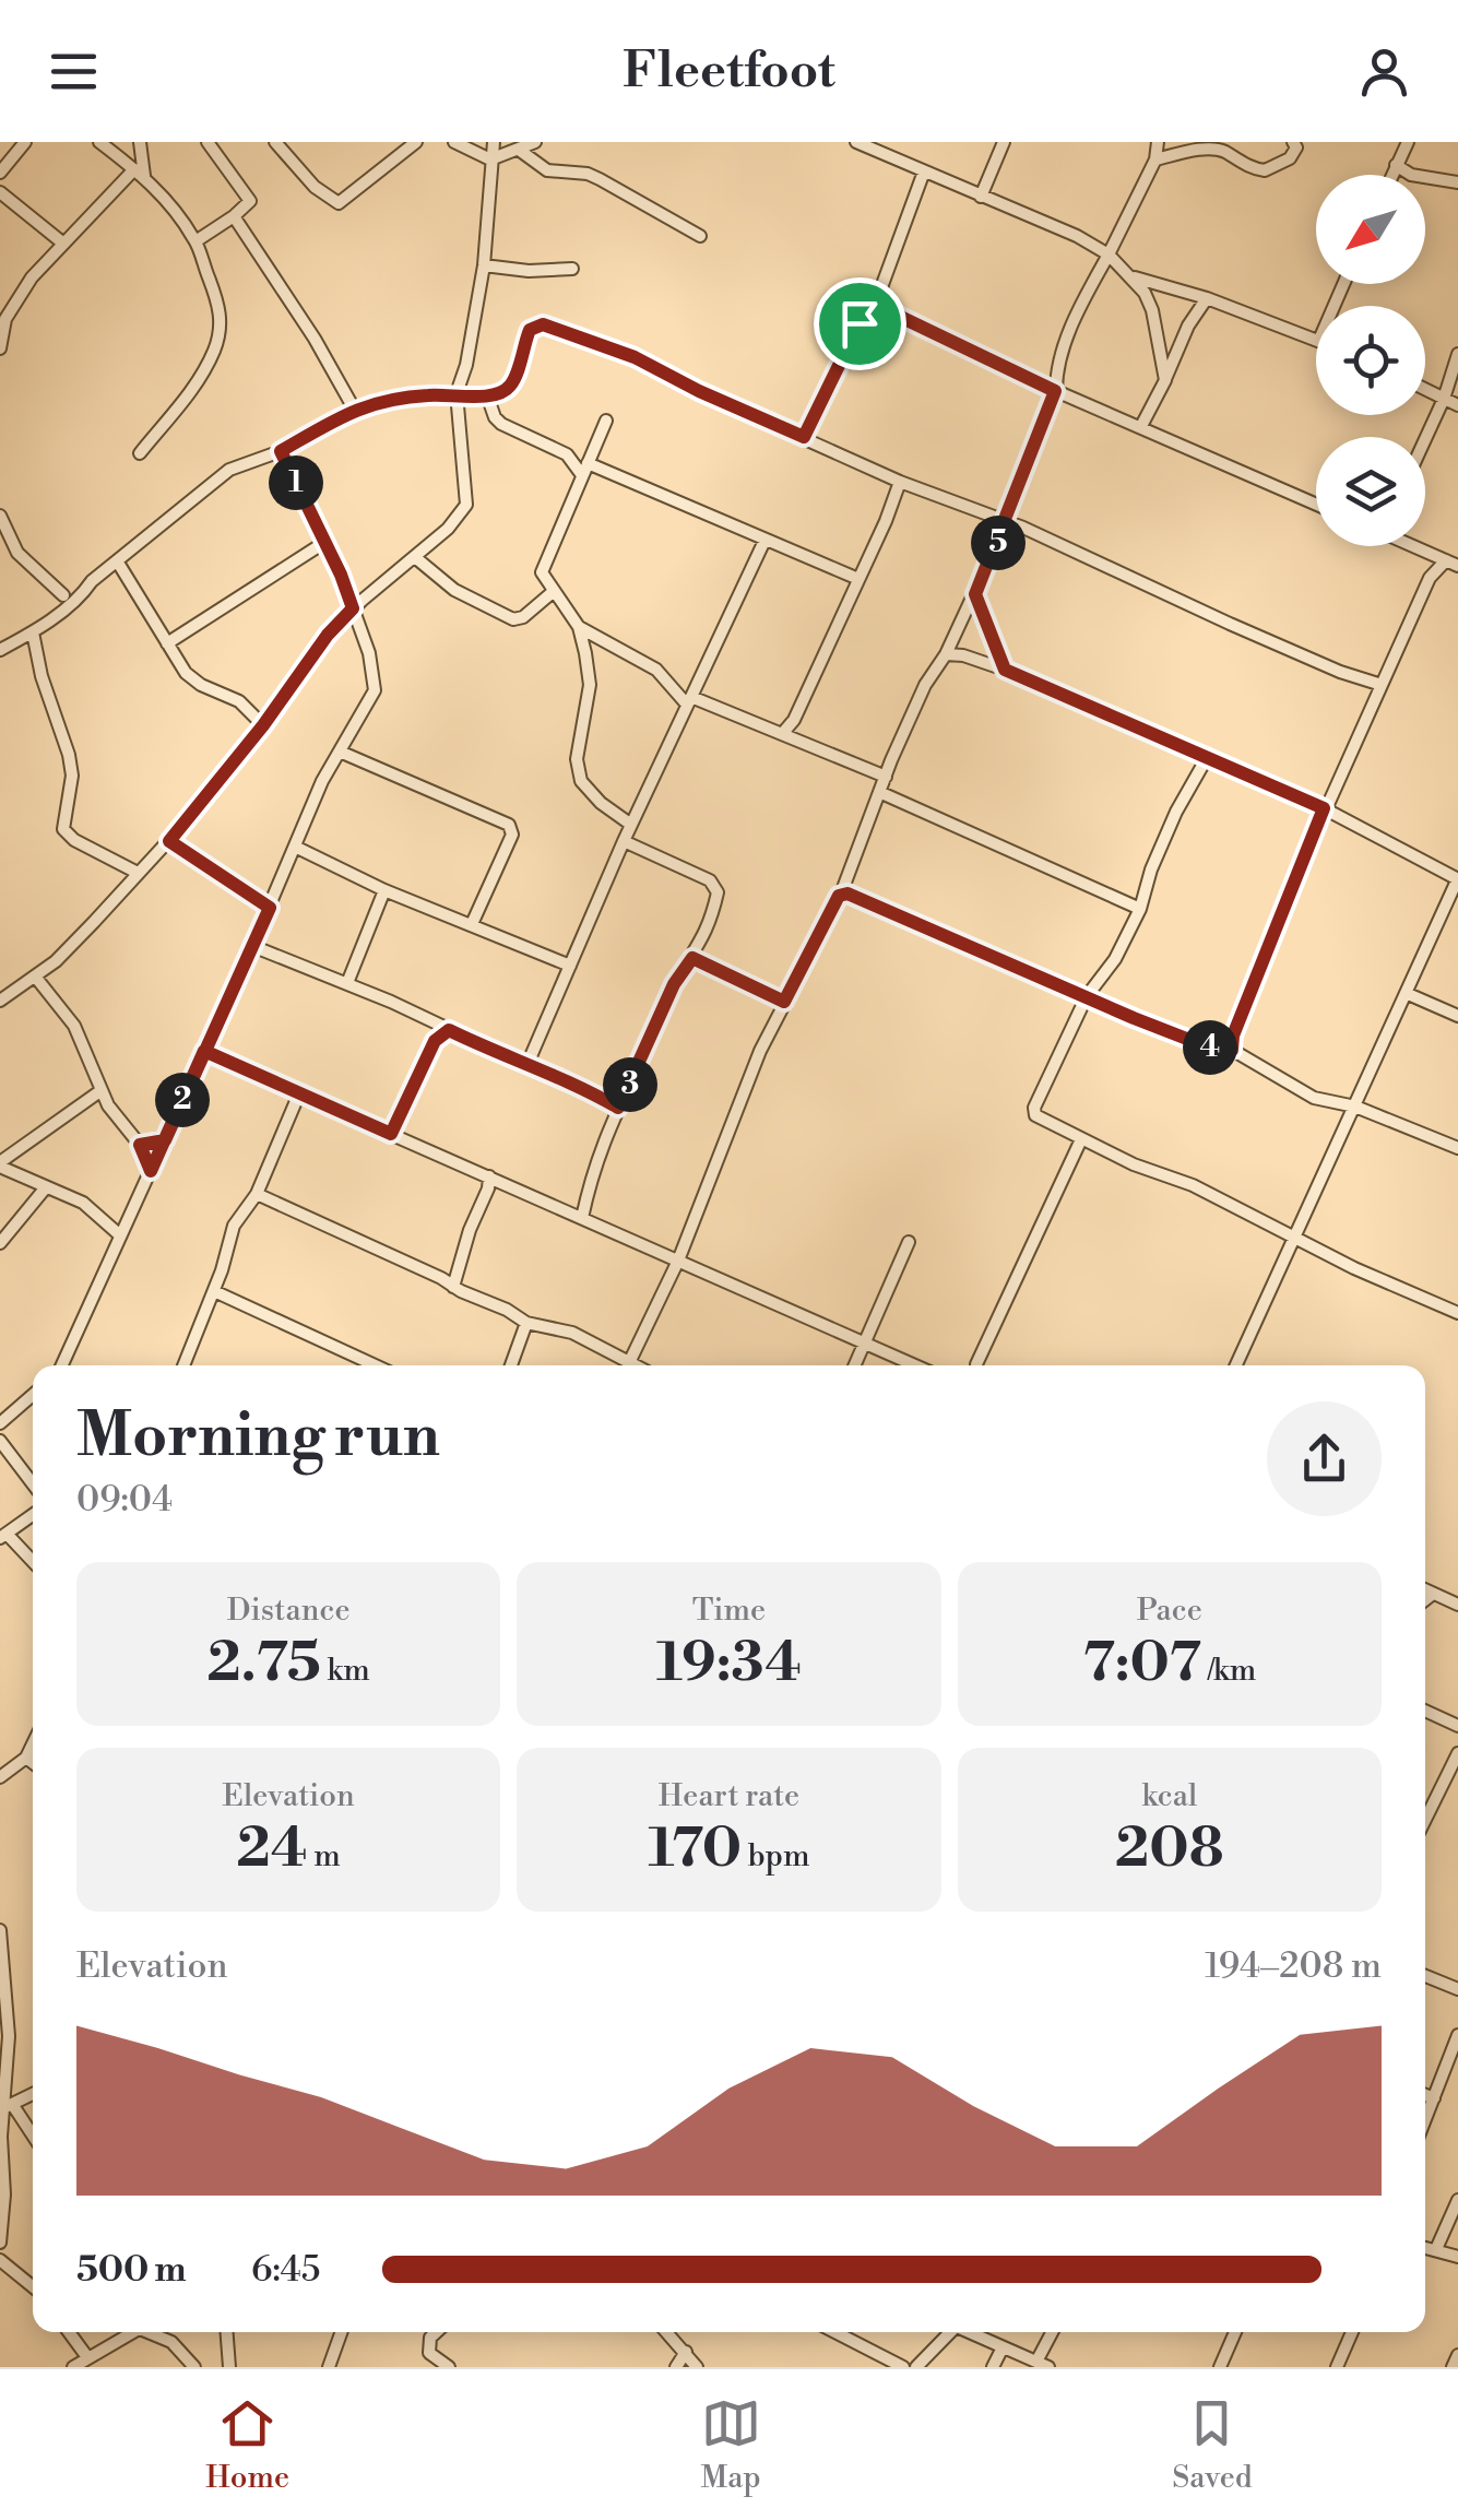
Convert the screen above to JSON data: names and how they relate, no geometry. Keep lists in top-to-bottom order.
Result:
{
  "north": "bottom left",
  "page": {
    "header": "Fleetfoot",
    "pins": [
      "1",
      "5",
      "4",
      "3",
      "2"
    ],
    "heading": ["Morning run", "09:04"],
    "stats": [
      ["Distance", "2.75 km"],
      ["Time", "19:34"],
      ["Pace", "7:07 /km"],
      ["Elevation", "24 m"],
      ["Heart rate", "170 bpm"],
      ["kcal", "208"]
    ],
    "chart": ["Elevation", "194–208 m"],
    "list": [
      {
        "name": "500 m",
        "note": "6:45"
      }
    ],
    "tabs": ["Home", "Map", "Saved"]
  }
}
